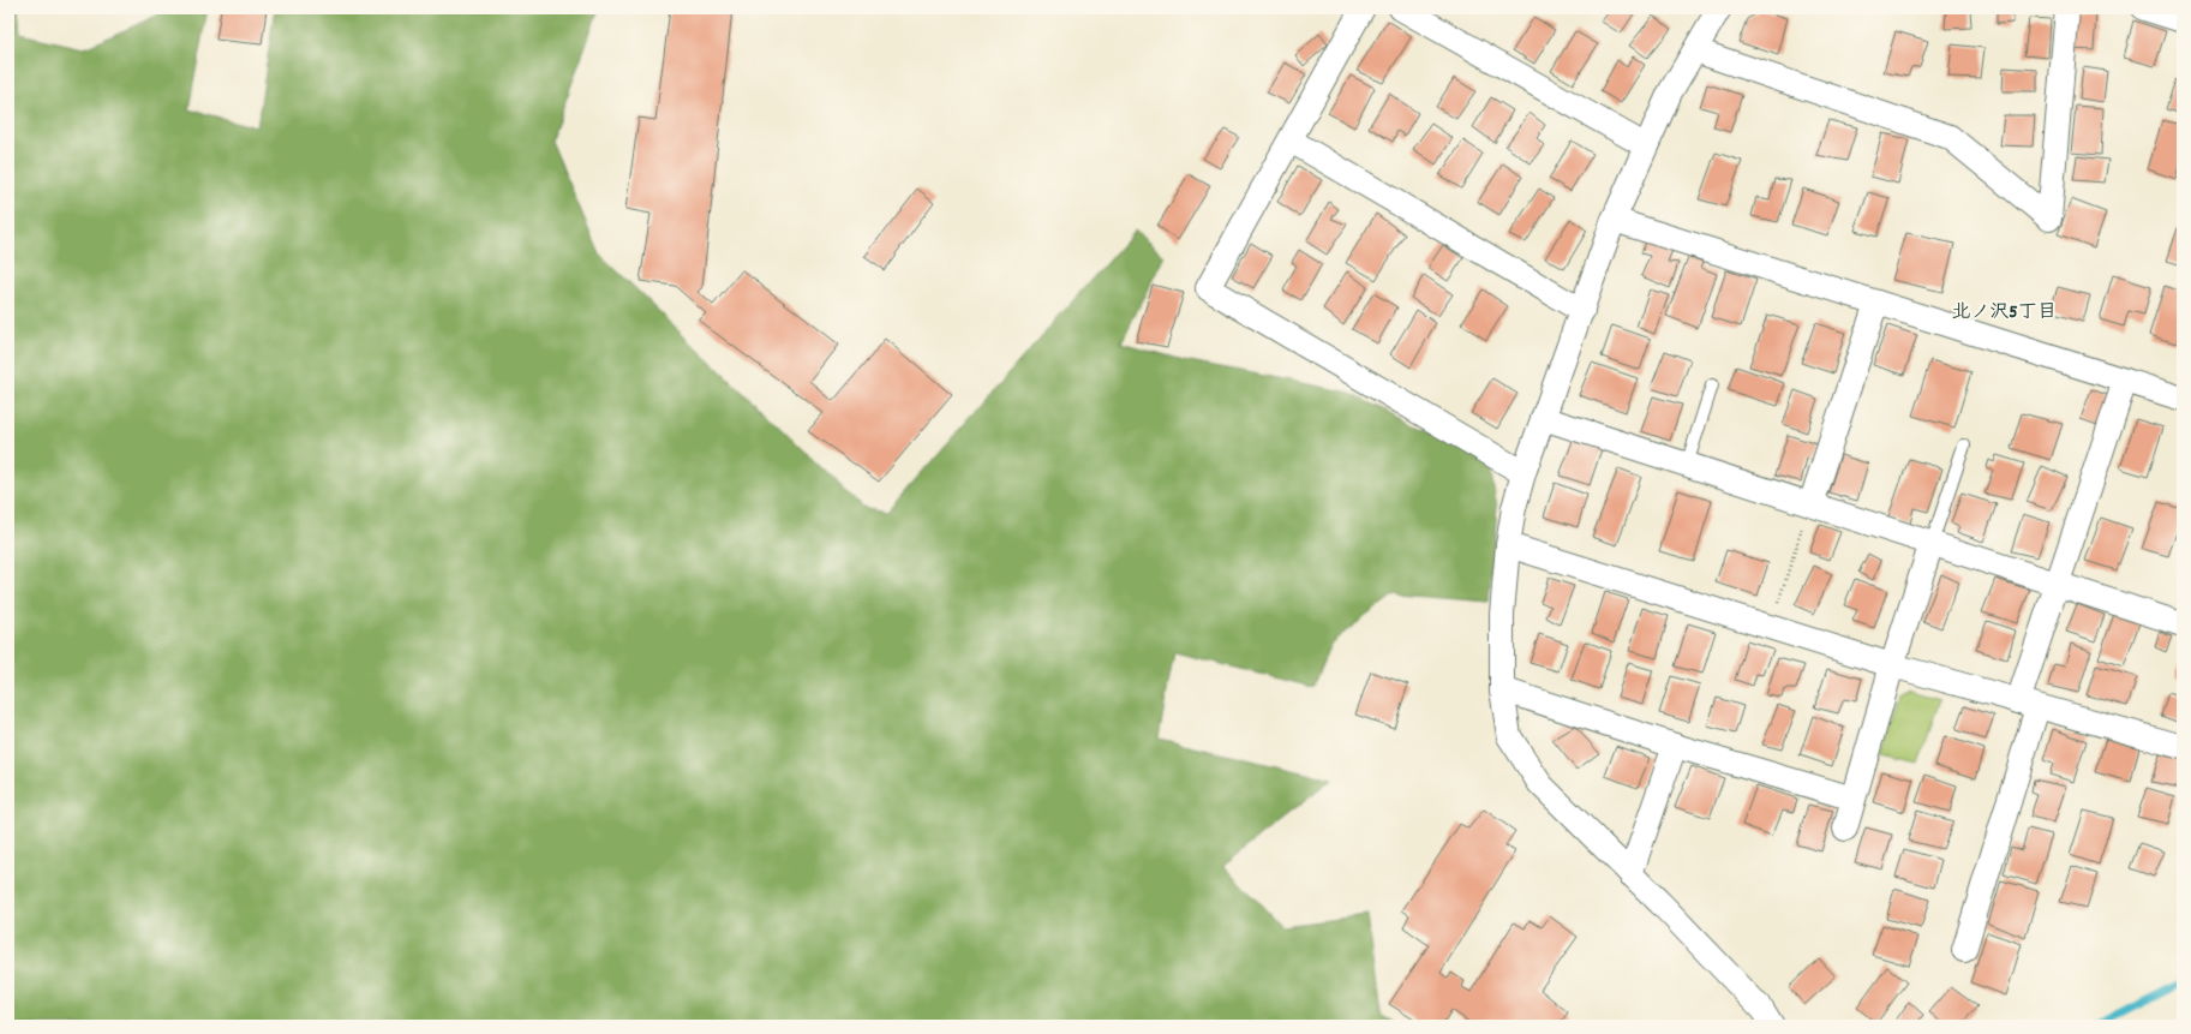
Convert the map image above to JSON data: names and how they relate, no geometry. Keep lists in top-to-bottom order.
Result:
{
  "districts": ["北ノ沢5丁目"]
}
